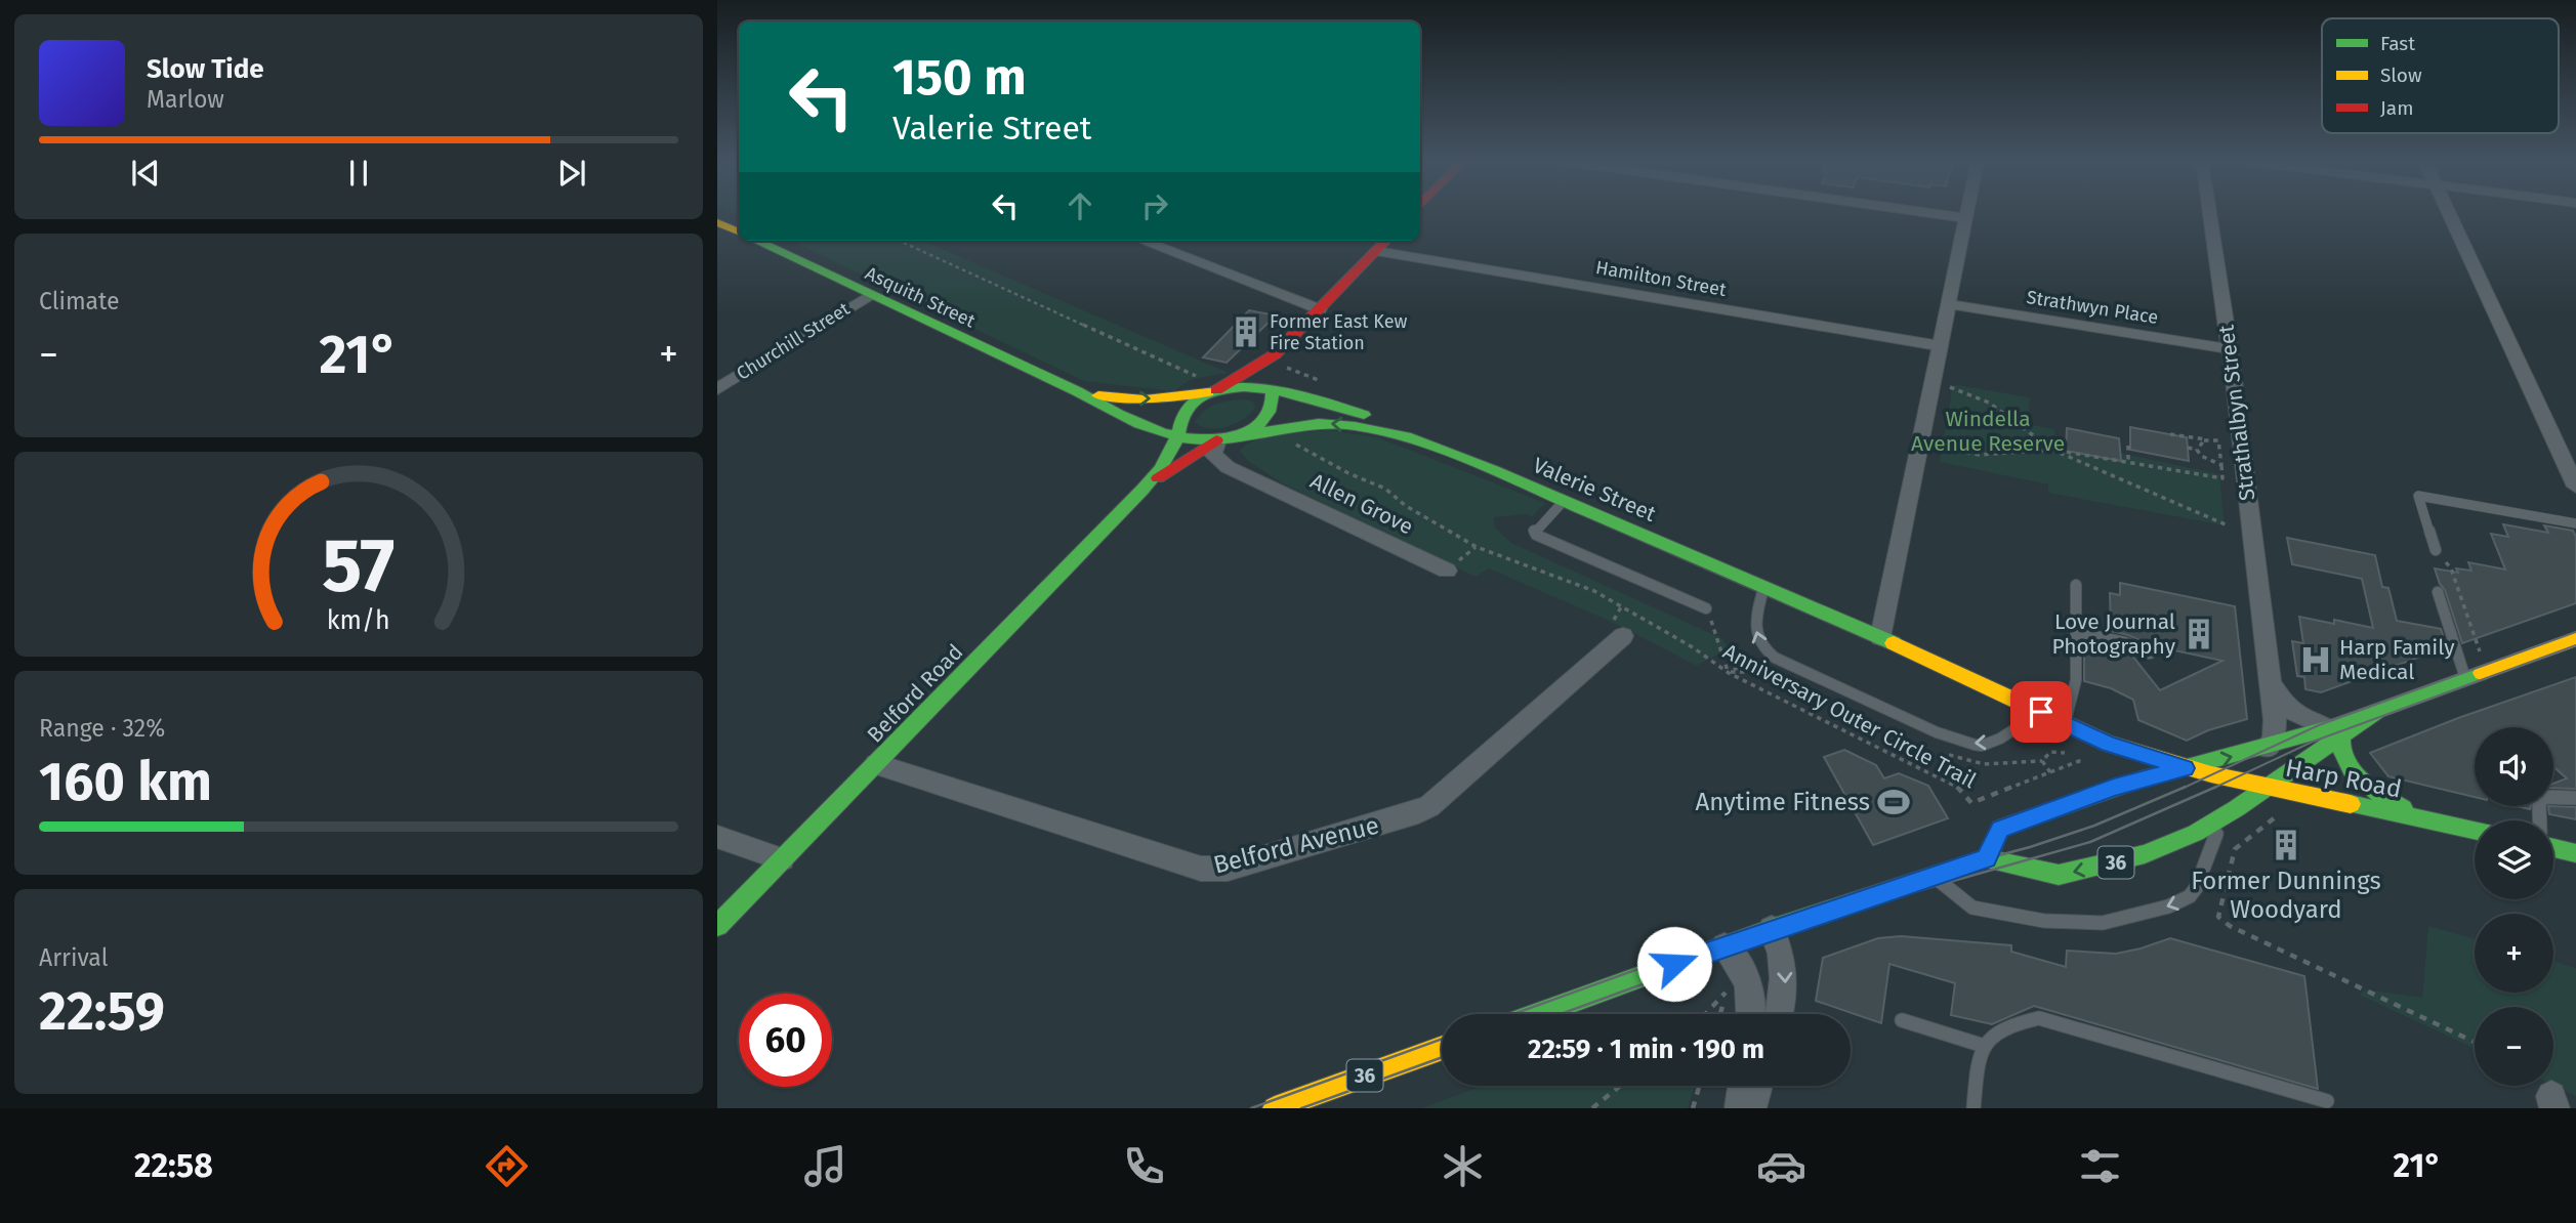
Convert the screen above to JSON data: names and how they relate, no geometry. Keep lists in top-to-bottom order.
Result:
{
  "streets": {
    "main road": [
      "Asquith Street",
      "Valerie Street",
      "Belford Road",
      "Harp Road",
      "36"
    ],
    "street": [
      "Hamilton Street",
      "Strathwyn Place",
      "Churchill Street",
      "Strathalbyn Street",
      "Allen Grove",
      "Belford Avenue"
    ],
    "path": ["Anniversary Outer Circle Trail"]
  },
  "crossings": [
    ["Asquith Street", "Churchill Street"],
    ["Asquith Street", "Valerie Street"],
    ["Asquith Street", "Allen Grove"],
    ["Asquith Street", "Belford Road"],
    ["Strathwyn Place", "Strathalbyn Street"],
    ["Strathalbyn Street", "36"],
    ["Valerie Street", "Allen Grove"],
    ["Valerie Street", "Belford Road"],
    ["Valerie Street", "Anniversary Outer Circle Trail"],
    ["Valerie Street", "Harp Road"],
    ["Valerie Street", "36"],
    ["Allen Grove", "Belford Road"],
    ["Belford Road", "Belford Avenue"],
    ["Harp Road", "36"]
  ],
  "parks": ["Windella Avenue Reserve"],
  "places": {
    "building": ["Former East Kew Fire Station", "Love Journal Photography", "Former Dunnings Woodyard"],
    "hospital": ["Harp Family Medical"],
    "sports": ["Anytime Fitness"]
  },
  "legend": ["Fast", "Slow", "Jam"],
  "page": {
    "turn": ["150 m", "Valerie Street"],
    "song": ["Slow Tide", "Marlow"],
    "tile": [
      "Climate",
      ["Range · 32%", "160 km"],
      ["Arrival", "22:59"]
    ],
    "heat": ["−", "21°", "+"],
    "map_buttons": ["+", "−"],
    "limit": "60",
    "trip": "22:59 · 1 min · 190 m",
    "tabs": ["22:58", "21°"],
    "gauge": ["57", "km/h"]
  }
}
